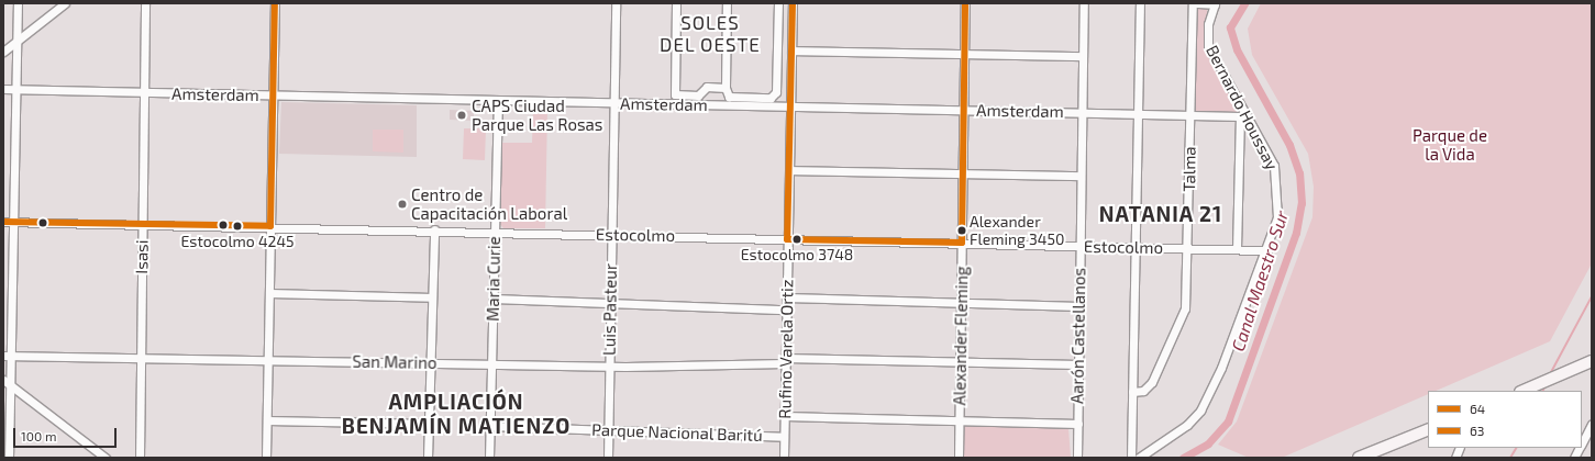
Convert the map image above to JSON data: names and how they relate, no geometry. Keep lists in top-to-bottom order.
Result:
{
  "streets": {
    "street": [
      "Amsterdam",
      "Bernardo Houssay",
      "Talma",
      "Estocolmo",
      "Isasi",
      "Maria Curie",
      "Luis Pasteur",
      "Alexander Fleming",
      "Aarón Castellanos",
      "Rufino Varela Ortiz",
      "San Marino",
      "Parque Nacional Baritú"
    ]
  },
  "crossings": [
    ["Amsterdam", "Bernardo Houssay"],
    ["Amsterdam", "Talma"],
    ["Amsterdam", "Isasi"],
    ["Amsterdam", "Maria Curie"],
    ["Amsterdam", "Luis Pasteur"],
    ["Amsterdam", "Alexander Fleming"],
    ["Amsterdam", "Aarón Castellanos"],
    ["Amsterdam", "Rufino Varela Ortiz"],
    ["Bernardo Houssay", "Estocolmo"],
    ["Talma", "Estocolmo"],
    ["Estocolmo", "Isasi"],
    ["Estocolmo", "Maria Curie"],
    ["Estocolmo", "Luis Pasteur"],
    ["Estocolmo", "Alexander Fleming"],
    ["Estocolmo", "Aarón Castellanos"],
    ["Estocolmo", "Rufino Varela Ortiz"],
    ["Isasi", "San Marino"],
    ["Maria Curie", "San Marino"],
    ["Maria Curie", "Parque Nacional Baritú"],
    ["Luis Pasteur", "San Marino"],
    ["Luis Pasteur", "Parque Nacional Baritú"],
    ["Alexander Fleming", "San Marino"],
    ["Alexander Fleming", "Parque Nacional Baritú"],
    ["Aarón Castellanos", "San Marino"],
    ["Aarón Castellanos", "Parque Nacional Baritú"],
    ["Rufino Varela Ortiz", "San Marino"],
    ["Rufino Varela Ortiz", "Parque Nacional Baritú"]
  ],
  "districts": ["SOLES DEL OESTE", "NATANIA 21", "AMPLIACIÓN BENJAMÍN MATIENZO"],
  "water": ["Canal Maestro Sur"],
  "parks": ["Parque de la Vida"],
  "places": [
    "CAPS Ciudad Parque Las Rosas",
    "Centro de Capacitación Laboral",
    "Estocolmo 4245",
    "Alexander Fleming 3450",
    "Estocolmo 3748"
  ],
  "lines": ["transit line 64", "transit line 63"],
  "legend": ["64", "63"],
  "scale_bar": "100 m"
}
